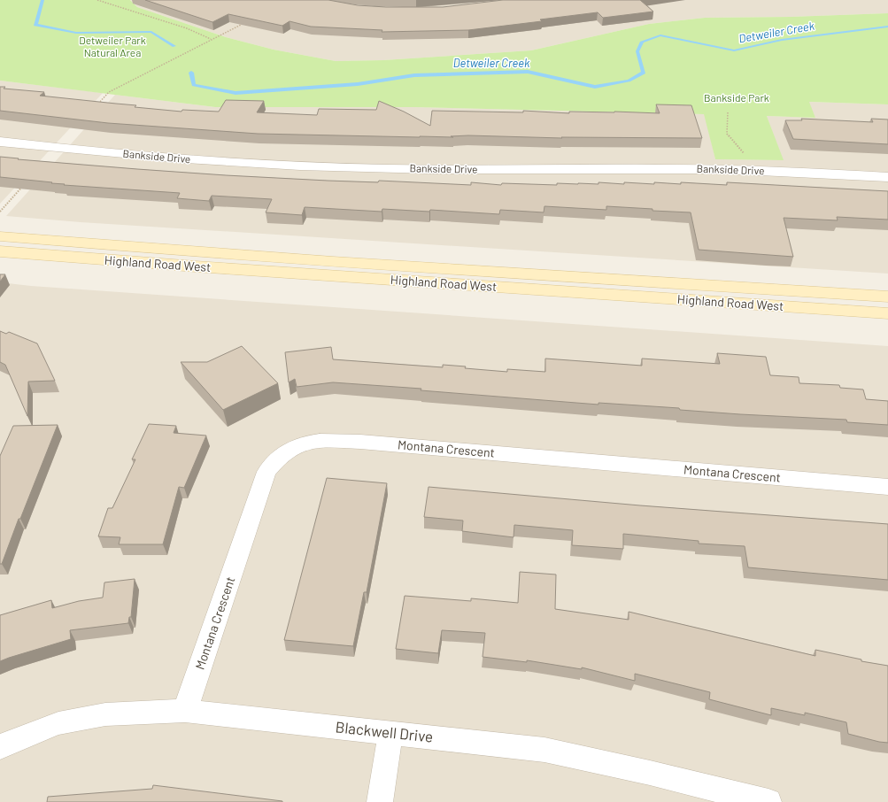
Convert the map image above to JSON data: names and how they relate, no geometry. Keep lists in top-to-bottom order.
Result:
{
  "streets": {
    "main road": ["Highland Road West"],
    "street": ["Bankside Drive", "Montana Crescent", "Blackwell Drive"]
  },
  "crossings": [
    ["Montana Crescent", "Blackwell Drive"]
  ],
  "water": ["Detweiler Creek"],
  "parks": ["Detweiler Park Natural Area", "Bankside Park"]
}
